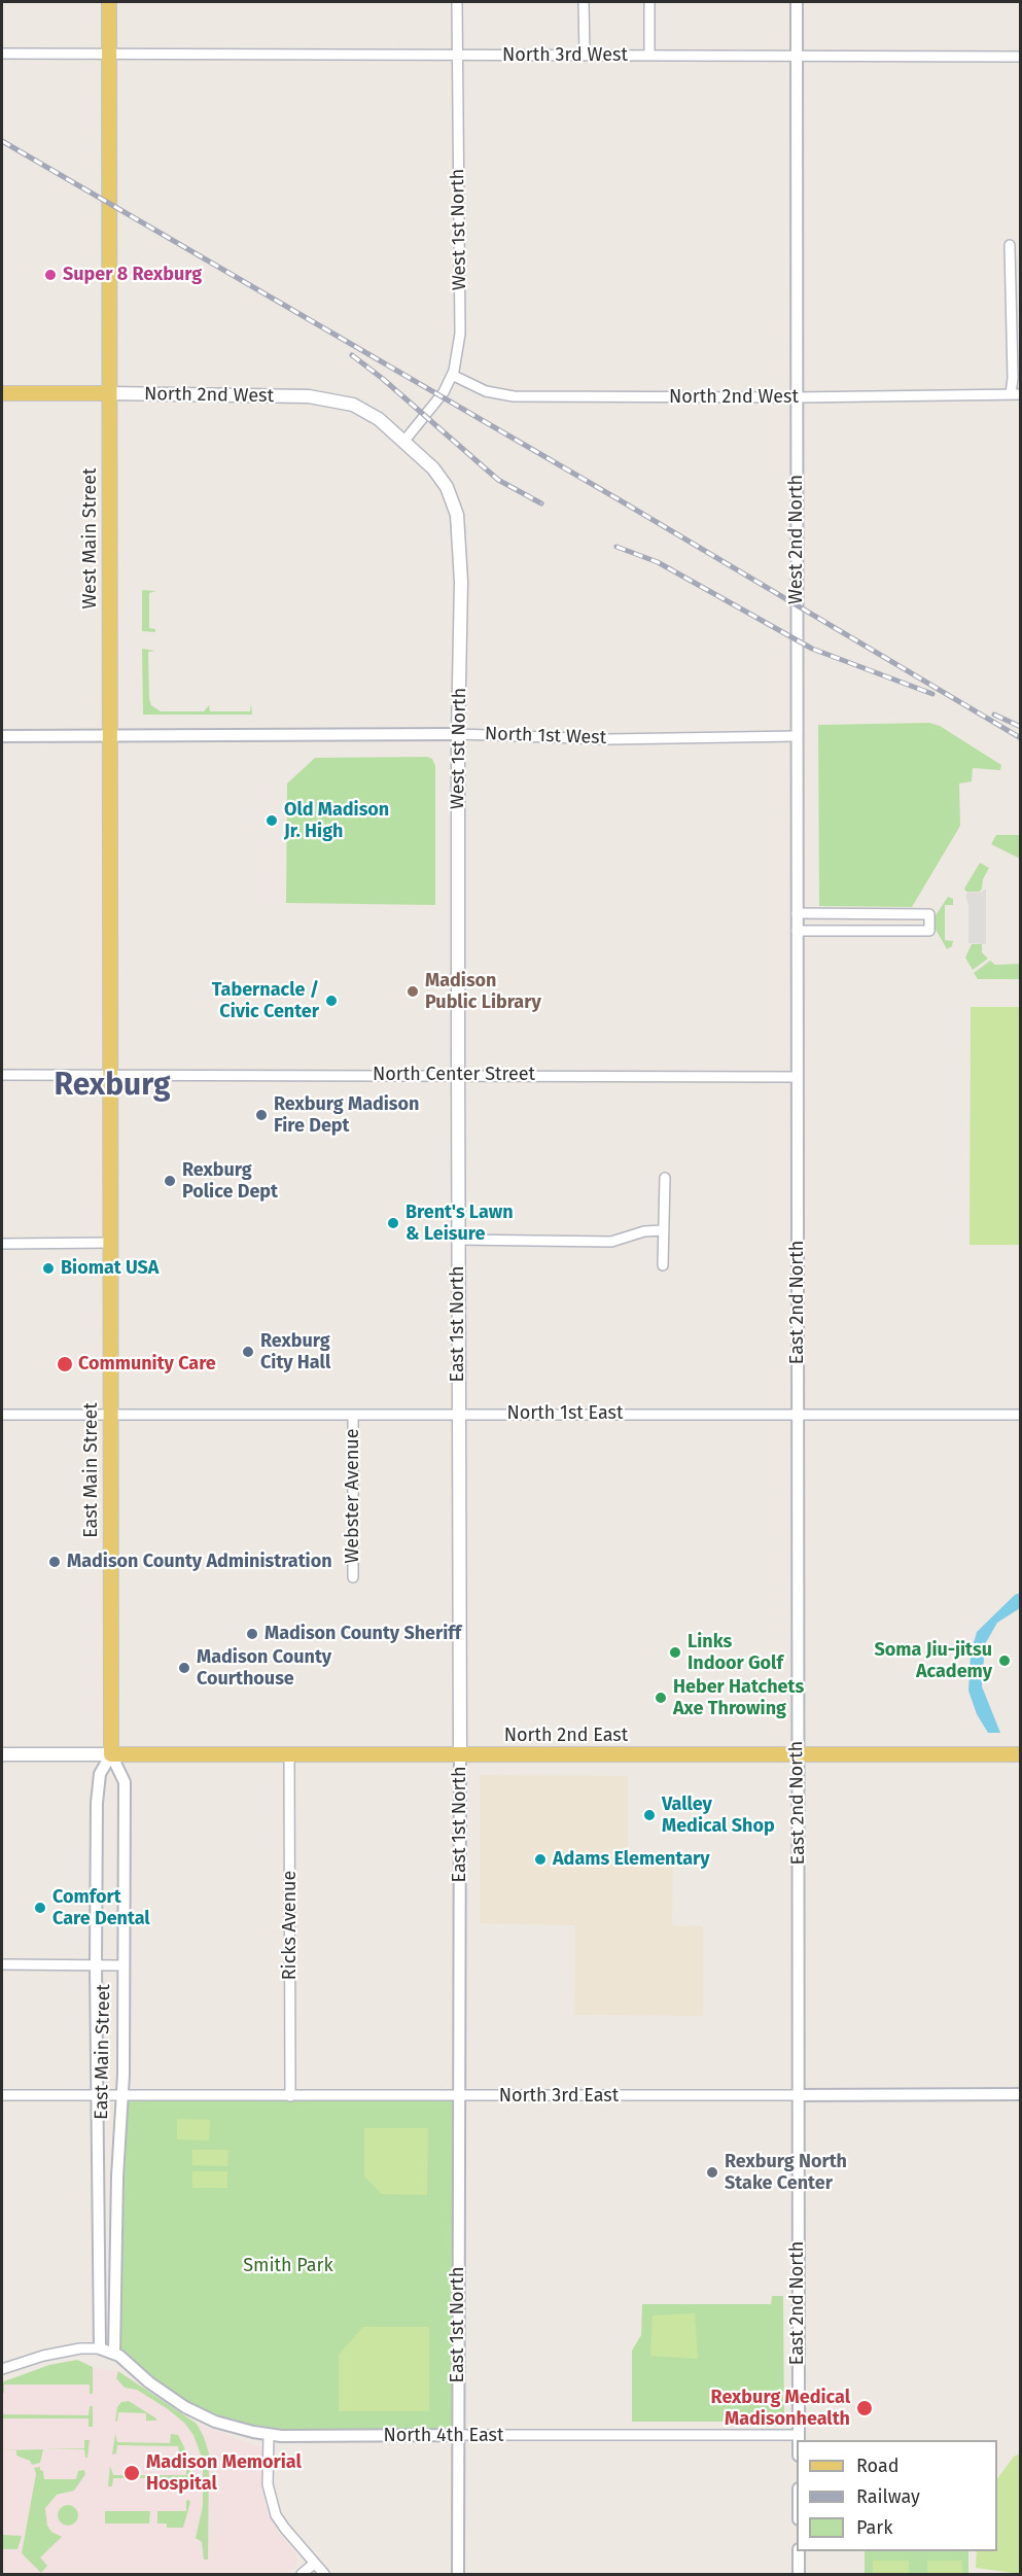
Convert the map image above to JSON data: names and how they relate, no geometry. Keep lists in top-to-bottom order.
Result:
{
  "streets": {
    "main road": [
      "West 1st North",
      "North 2nd West",
      "West Main Street",
      "East 1st North",
      "East Main Street",
      "North 2nd East"
    ],
    "street": [
      "North 3rd West",
      "West 2nd North",
      "North 1st West",
      "North Center Street",
      "East 2nd North",
      "North 1st East",
      "Webster Avenue",
      "Ricks Avenue",
      "North 3rd East",
      "North 4th East"
    ]
  },
  "crossings": [
    ["North 3rd West", "West 1st North"],
    ["North 3rd West", "West Main Street"],
    ["North 3rd West", "West 2nd North"],
    ["West 1st North", "North 2nd West"],
    ["West 1st North", "North 1st West"],
    ["West 1st North", "North Center Street"],
    ["West 1st North", "East 1st North"],
    ["North 2nd West", "West Main Street"],
    ["North 2nd West", "West 2nd North"],
    ["West Main Street", "North 1st West"],
    ["West Main Street", "North Center Street"],
    ["West Main Street", "East Main Street"],
    ["West 2nd North", "North 1st West"],
    ["West 2nd North", "North Center Street"],
    ["West 2nd North", "East 2nd North"],
    ["North Center Street", "East 2nd North"],
    ["North Center Street", "East 1st North"],
    ["North Center Street", "East Main Street"],
    ["East 2nd North", "North 1st East"],
    ["East 2nd North", "North 2nd East"],
    ["East 2nd North", "North 3rd East"],
    ["East 2nd North", "North 4th East"],
    ["East 1st North", "North 1st East"],
    ["East 1st North", "North 2nd East"],
    ["East 1st North", "North 3rd East"],
    ["East 1st North", "North 4th East"],
    ["North 1st East", "East Main Street"],
    ["North 1st East", "Webster Avenue"],
    ["East Main Street", "North 2nd East"],
    ["East Main Street", "North 3rd East"],
    ["East Main Street", "North 4th East"],
    ["North 2nd East", "Ricks Avenue"],
    ["Ricks Avenue", "North 3rd East"]
  ],
  "districts": ["Rexburg"],
  "parks": ["Smith Park"],
  "places": [
    "Super 8 Rexburg",
    "Old Madison Jr. High",
    "Madison Public Library",
    "Tabernacle / Civic Center",
    "Rexburg Madison Fire Dept",
    "Rexburg Police Dept",
    "Brent's Lawn & Leisure",
    "Biomat USA",
    "Rexburg City Hall",
    "Community Care",
    "Madison County Administration",
    "Madison County Sheriff",
    "Links Indoor Golf",
    "Soma Jiu-jitsu Academy",
    "Madison County Courthouse",
    "Heber Hatchets Axe Throwing",
    "Valley Medical Shop",
    "Adams Elementary",
    "Comfort Care Dental",
    "Rexburg North Stake Center",
    "Rexburg Medical Madisonhealth",
    "Madison Memorial Hospital"
  ],
  "legend": ["Road", "Railway", "Park"]
}
